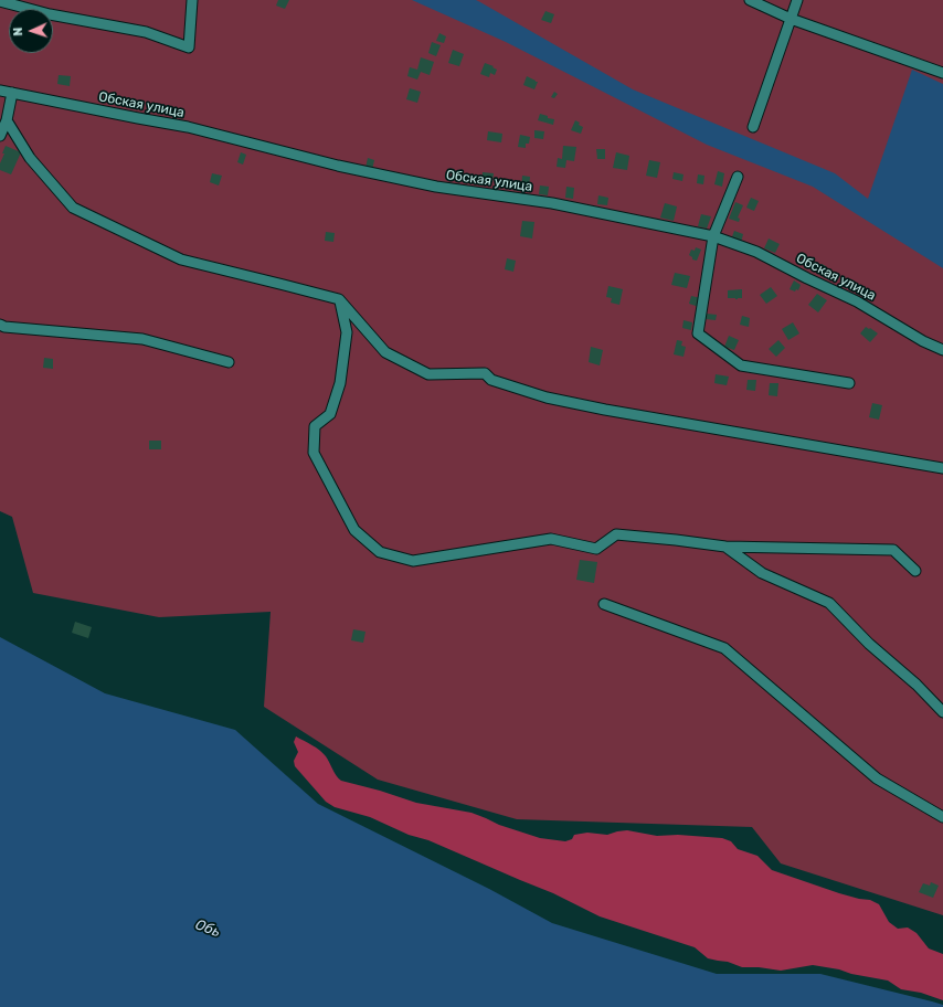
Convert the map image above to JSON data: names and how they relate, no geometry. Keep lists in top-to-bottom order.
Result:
{
  "streets": {
    "street": ["Обская улица"]
  },
  "water": ["Обь"],
  "north": "left"
}
